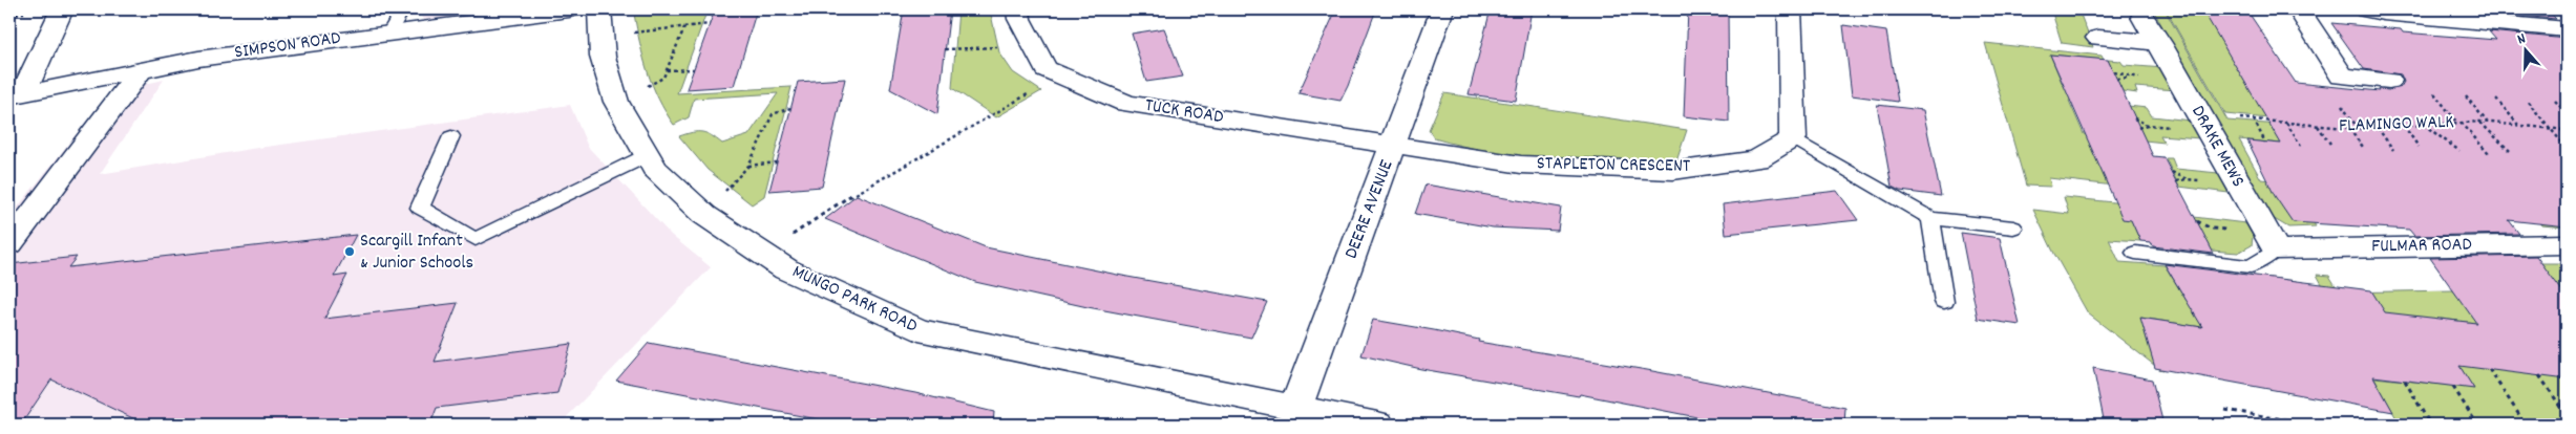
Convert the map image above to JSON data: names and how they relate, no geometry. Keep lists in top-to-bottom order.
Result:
{
  "streets": {
    "street": [
      "SIMPSON ROAD",
      "TUCK ROAD",
      "DRAKE MEWS",
      "STAPLETON CRESCENT",
      "DEERE AVENUE",
      "FULMAR ROAD",
      "MUNGO PARK ROAD"
    ],
    "path": ["FLAMINGO WALK"]
  },
  "crossings": [
    ["TUCK ROAD", "STAPLETON CRESCENT"],
    ["TUCK ROAD", "DEERE AVENUE"],
    ["DRAKE MEWS", "FULMAR ROAD"],
    ["STAPLETON CRESCENT", "DEERE AVENUE"],
    ["DEERE AVENUE", "MUNGO PARK ROAD"]
  ],
  "places": ["Scargill Infant & Junior Schools"],
  "north": "top"
}
